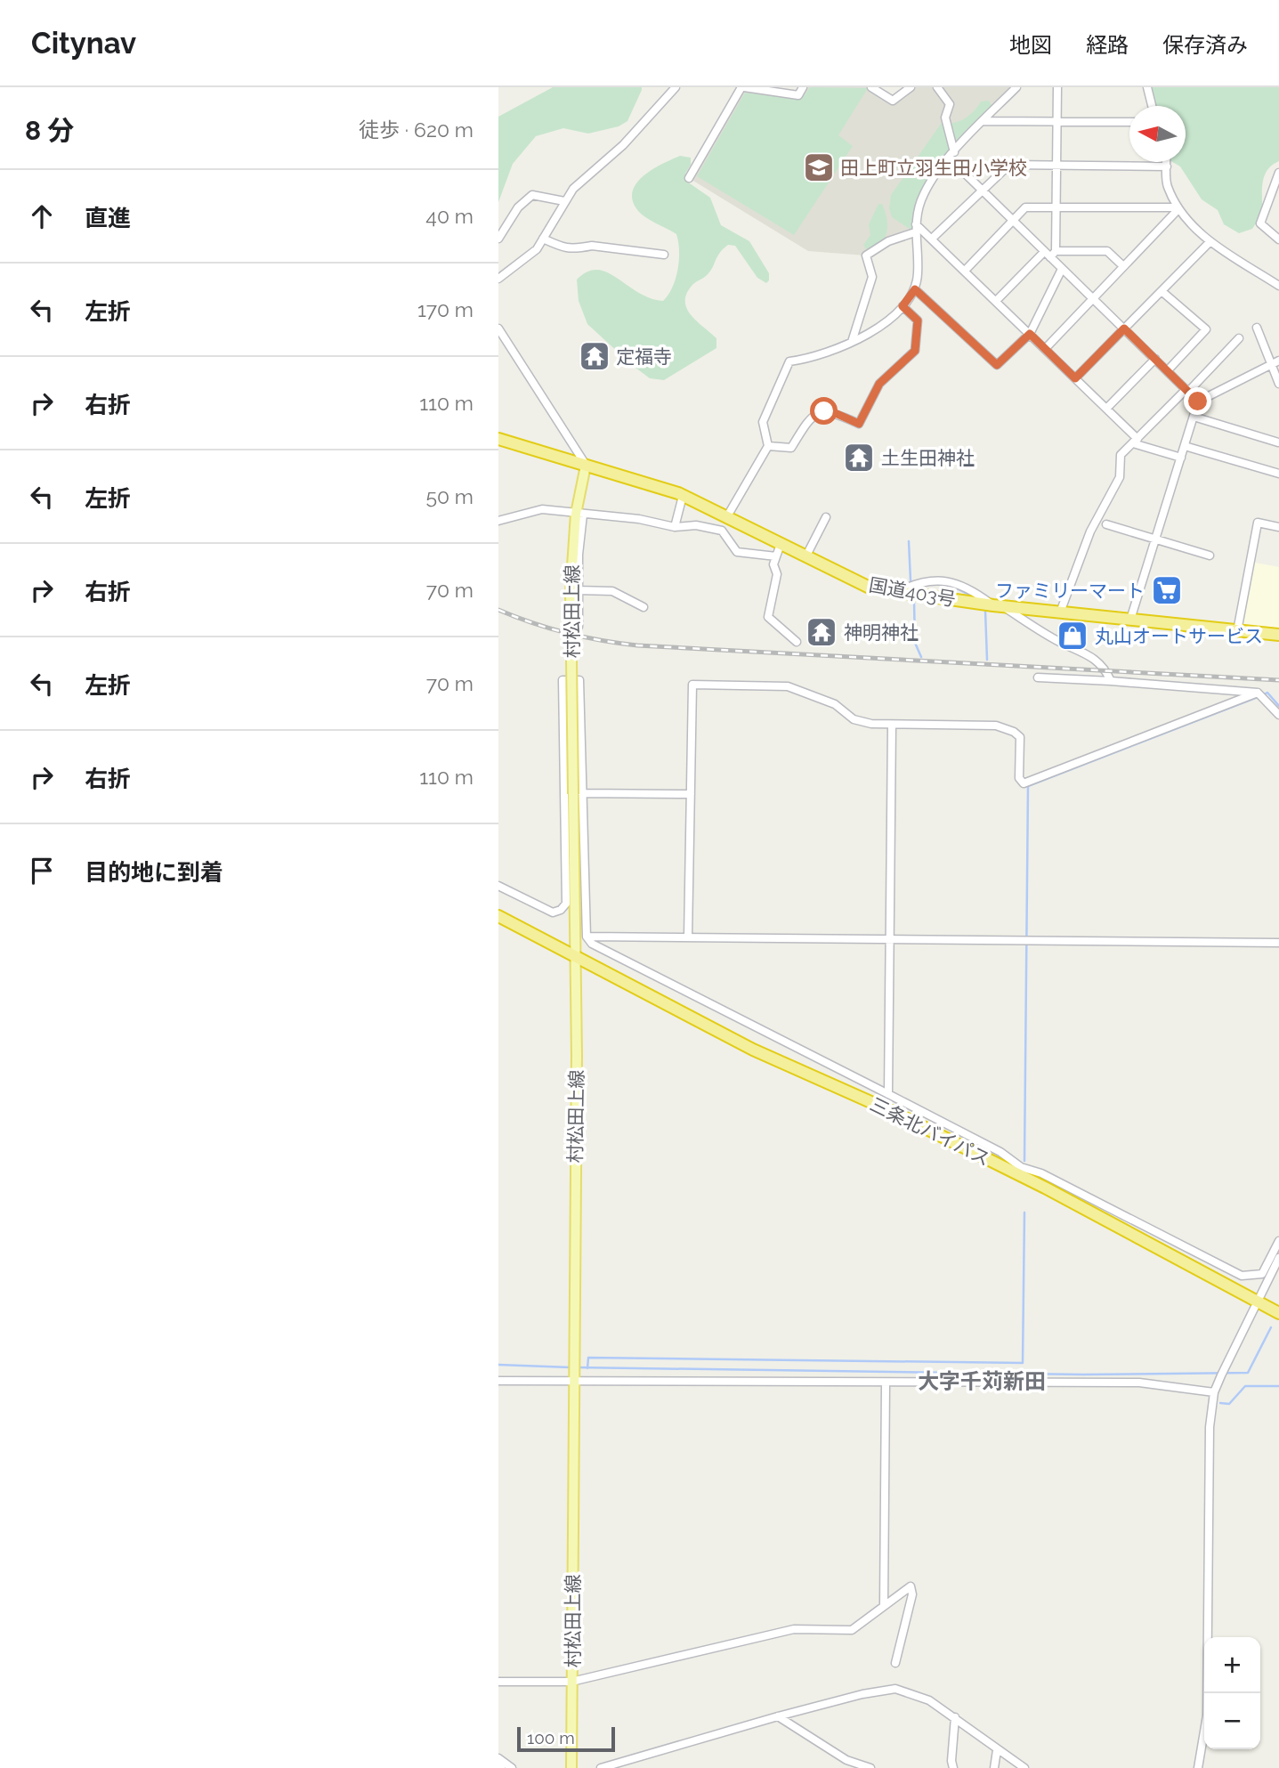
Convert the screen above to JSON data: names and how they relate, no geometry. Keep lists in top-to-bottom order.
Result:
{
  "streets": {
    "highway": ["国道403号", "三条北バイパス"],
    "main road": ["村松田上線"]
  },
  "crossings": [
    ["国道403号", "村松田上線"],
    ["村松田上線", "三条北バイパス"]
  ],
  "districts": ["大字千苅新田"],
  "places": {
    "school or university": ["田上町立羽生田小学校"],
    "temple": ["定福寺", "土生田神社", "神明神社"],
    "supermarket": ["ファミリーマート"],
    "shop": ["丸山オートサービス"]
  },
  "scale_bar": "100 m",
  "north": "left",
  "page": {
    "header": "Citynav",
    "nav": ["地図", "経路", "保存済み"],
    "heading": ["8 分", "徒歩 · 620 m"],
    "list": [
      ["直進", "40 m"],
      ["左折", "170 m"],
      ["右折", "110 m"],
      ["左折", "50 m"],
      ["右折", "70 m"],
      ["左折", "70 m"],
      ["右折", "110 m"],
      "目的地に到着"
    ],
    "map_buttons": ["+", "−"],
    "scale": "100 m"
  }
}
